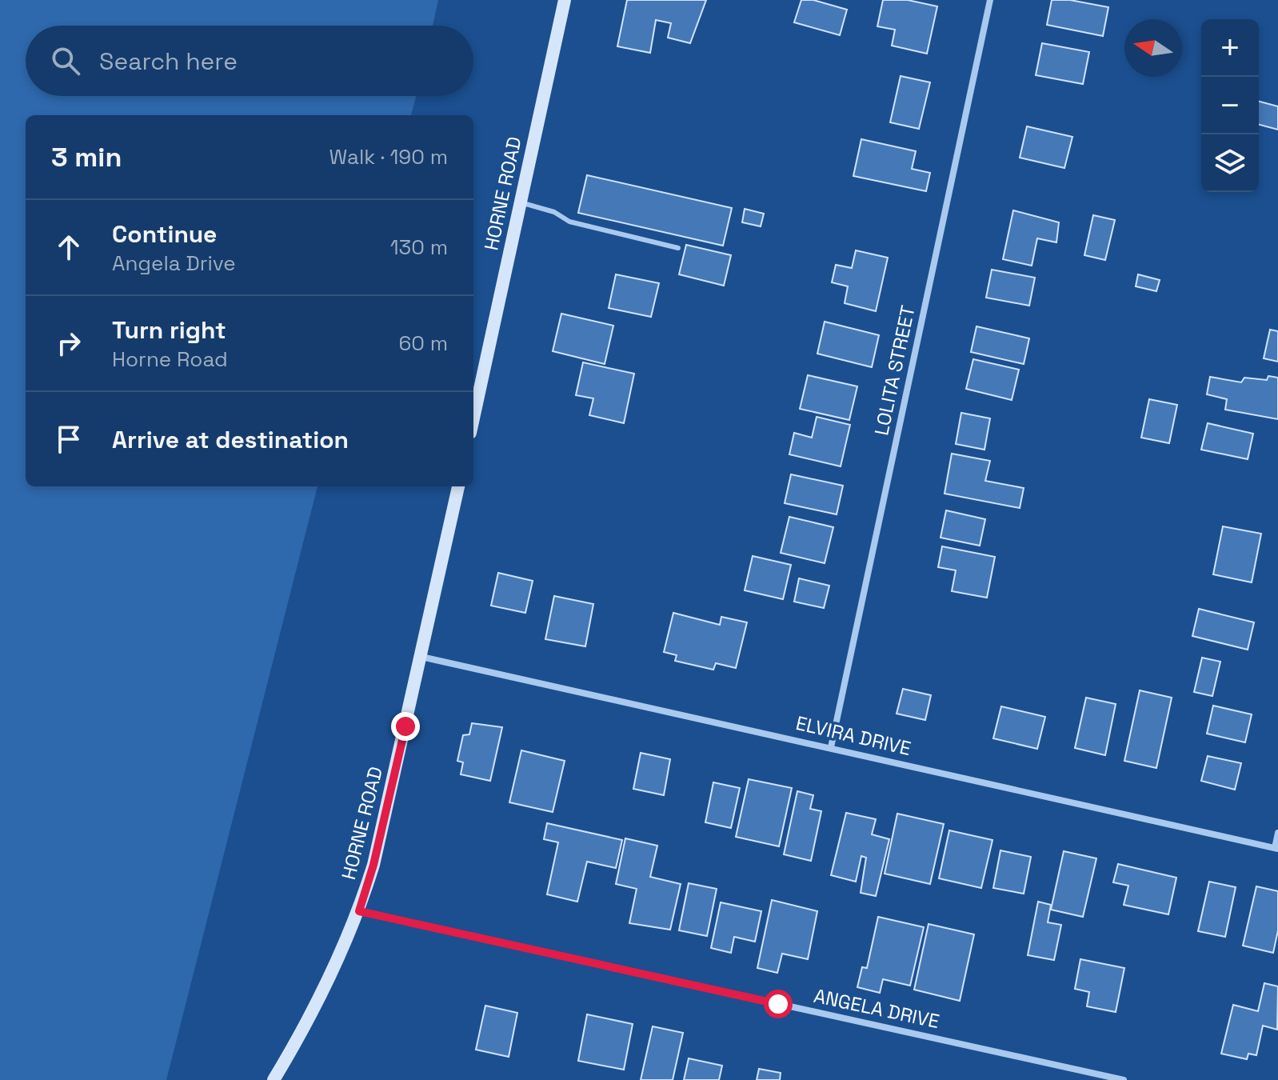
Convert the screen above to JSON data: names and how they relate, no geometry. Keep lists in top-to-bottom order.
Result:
{
  "streets": {
    "main road": ["HORNE ROAD"],
    "street": ["LOLITA STREET", "ELVIRA DRIVE", "ANGELA DRIVE"]
  },
  "crossings": [
    ["HORNE ROAD", "ELVIRA DRIVE"],
    ["HORNE ROAD", "ANGELA DRIVE"],
    ["LOLITA STREET", "ELVIRA DRIVE"]
  ],
  "north": "left",
  "page": {
    "map_buttons": ["+", "−"],
    "search": "Search here",
    "heading": ["3 min", "Walk · 190 m"],
    "list": [
      ["Continue", "Angela Drive", "130 m"],
      ["Turn right", "Horne Road", "60 m"],
      "Arrive at destination"
    ]
  }
}
